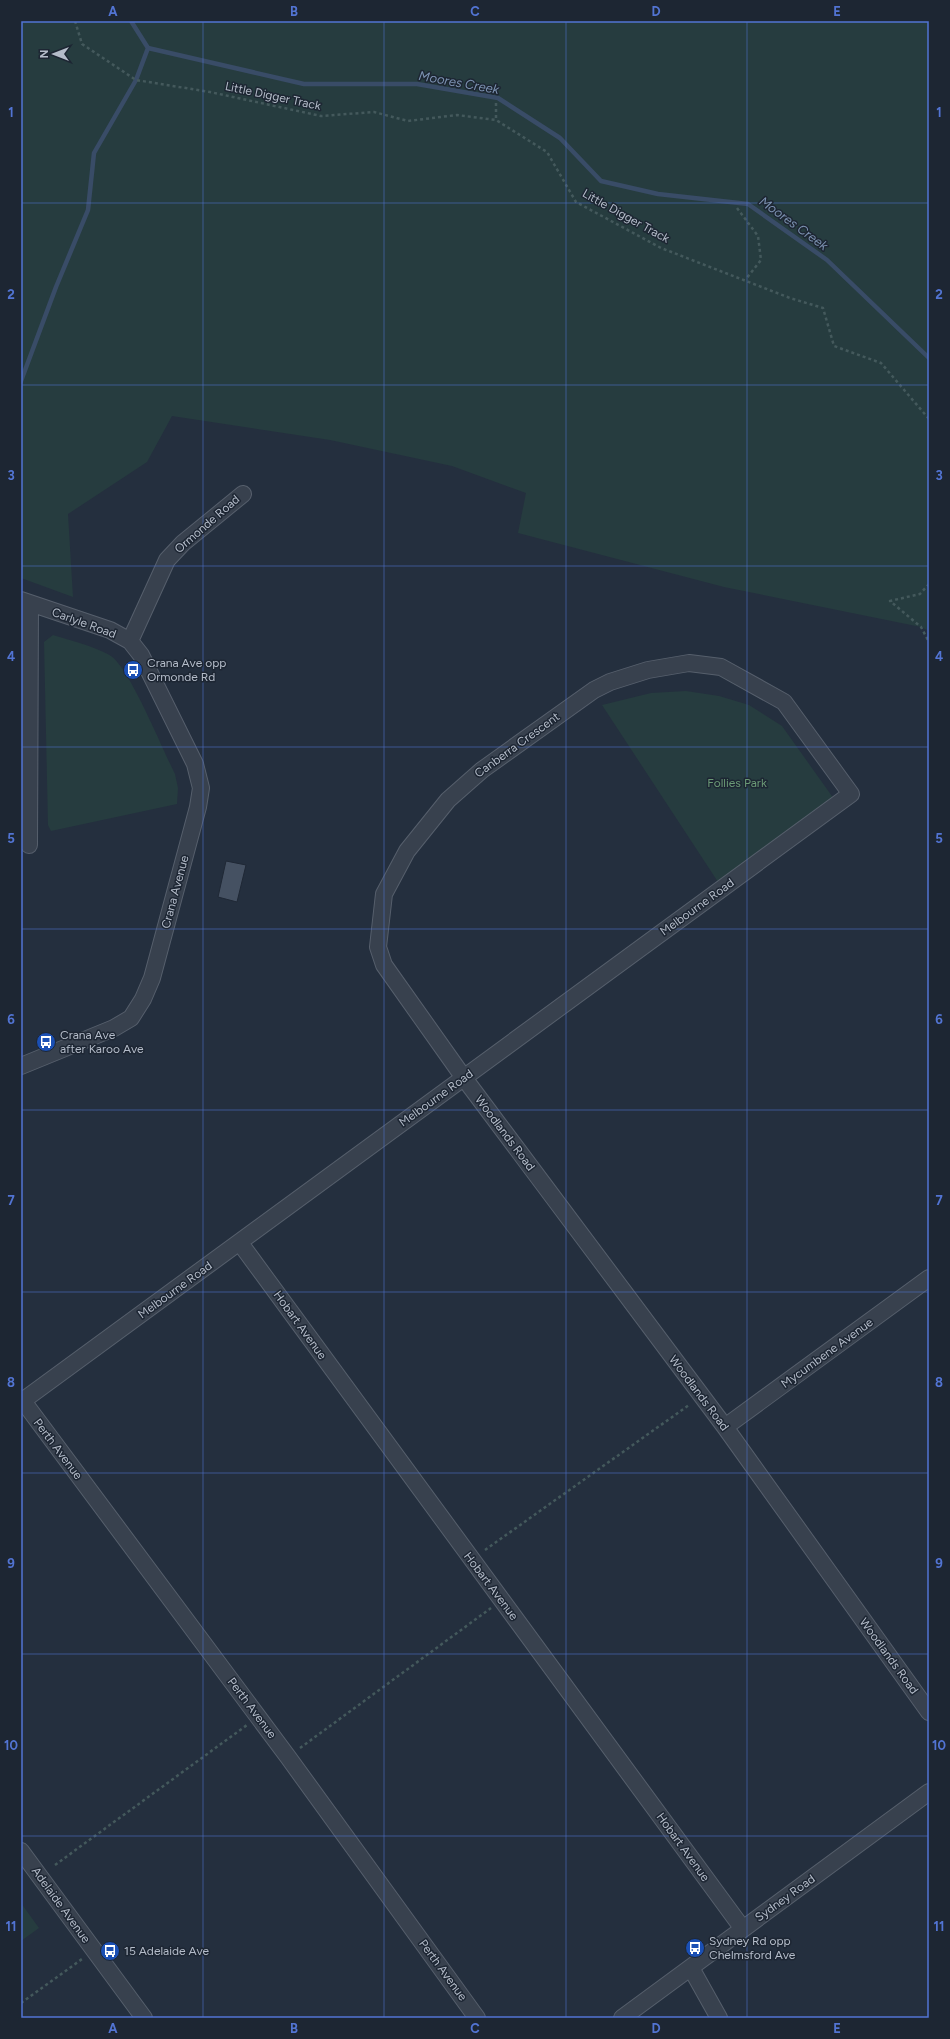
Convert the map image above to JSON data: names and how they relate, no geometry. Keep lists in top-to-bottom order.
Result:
{
  "streets": {
    "street": [
      "Ormonde Road",
      "Carlyle Road",
      "Canberra Crescent",
      "Crana Avenue",
      "Melbourne Road",
      "Woodlands Road",
      "Hobart Avenue",
      "Mycumbene Avenue",
      "Perth Avenue",
      "Sydney Road",
      "Adelaide Avenue"
    ],
    "path": ["Little Digger Track"]
  },
  "crossings": [
    ["Ormonde Road", "Carlyle Road"],
    ["Carlyle Road", "Crana Avenue"],
    ["Canberra Crescent", "Melbourne Road"],
    ["Canberra Crescent", "Woodlands Road"],
    ["Melbourne Road", "Woodlands Road"],
    ["Melbourne Road", "Hobart Avenue"],
    ["Melbourne Road", "Perth Avenue"],
    ["Woodlands Road", "Mycumbene Avenue"],
    ["Hobart Avenue", "Sydney Road"]
  ],
  "water": ["Moores Creek"],
  "parks": ["Follies Park"],
  "places": {
    "bus stop": [
      "Crana Ave opp Ormonde Rd",
      "Crana Ave after Karoo Ave",
      "Sydney Rd opp Chelmsford Ave",
      "15 Adelaide Ave"
    ]
  },
  "north": "left",
  "grid": {
    "columns": [
      "A",
      "B",
      "C",
      "D",
      "E"
    ],
    "rows": [
      "1",
      "2",
      "3",
      "4",
      "5",
      "6",
      "7",
      "8",
      "9",
      "10",
      "11"
    ]
  }
}
